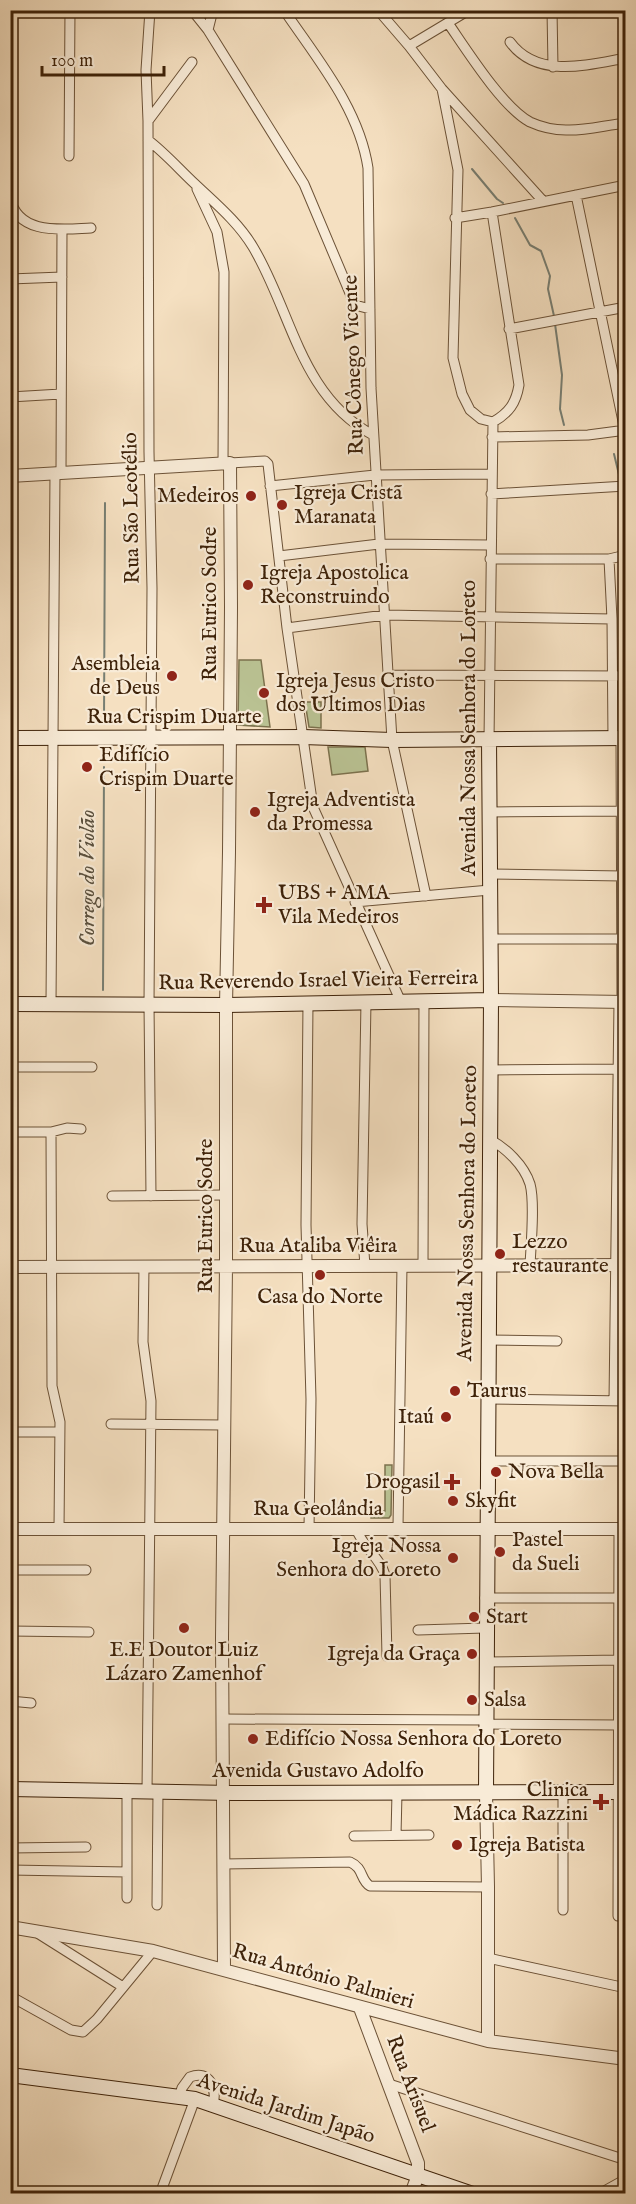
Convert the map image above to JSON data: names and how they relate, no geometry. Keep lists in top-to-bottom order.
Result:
{
  "streets": {
    "main road": [
      "Rua Crispim Duarte",
      "Avenida Nossa Senhora do Loreto",
      "Rua Reverendo Israel Vieira Ferreira",
      "Avenida Gustavo Adolfo",
      "Avenida Jardim Japão"
    ],
    "street": [
      "Rua Cônego Vicente",
      "Rua São Leotélio",
      "Rua Eurico Sodre",
      "Rua Ataliba Viêira",
      "Rua Geolândia",
      "Rua Antônio Palmieri",
      "Rua Arisuel"
    ]
  },
  "crossings": [
    ["Rua Cônego Vicente", "Rua Crispim Duarte"],
    ["Rua São Leotélio", "Rua Crispim Duarte"],
    ["Rua São Leotélio", "Rua Reverendo Israel Vieira Ferreira"],
    ["Rua Eurico Sodre", "Rua Crispim Duarte"],
    ["Rua Eurico Sodre", "Rua Reverendo Israel Vieira Ferreira"],
    ["Rua Eurico Sodre", "Rua Ataliba Viêira"],
    ["Rua Eurico Sodre", "Rua Geolândia"],
    ["Rua Eurico Sodre", "Avenida Gustavo Adolfo"],
    ["Rua Eurico Sodre", "Rua Antônio Palmieri"],
    ["Rua Crispim Duarte", "Avenida Nossa Senhora do Loreto"],
    ["Avenida Nossa Senhora do Loreto", "Rua Reverendo Israel Vieira Ferreira"],
    ["Avenida Nossa Senhora do Loreto", "Rua Ataliba Viêira"],
    ["Avenida Nossa Senhora do Loreto", "Rua Geolândia"],
    ["Avenida Nossa Senhora do Loreto", "Avenida Gustavo Adolfo"],
    ["Avenida Nossa Senhora do Loreto", "Rua Antônio Palmieri"],
    ["Rua Antônio Palmieri", "Rua Arisuel"],
    ["Rua Arisuel", "Avenida Jardim Japão"]
  ],
  "water": ["Corrego do Violão"],
  "places": {
    "other": [
      "Medeiros",
      "Igreja Cristã Maranata",
      "Igreja Apostolica Reconstruindo",
      "Asembleia de Deus",
      "Igreja Jesus Cristo dos Ultimos Dias",
      "Edifício Crispim Duarte",
      "Igreja Adventista da Promessa",
      "Lezzo restaurante",
      "Casa do Norte",
      "Taurus",
      "Itaú",
      "Nova Bella",
      "Skyfit",
      "Pastel da Sueli",
      "Igreja Nossa Senhora do Loreto",
      "Start",
      "E.E Doutor Luiz Lázaro Zamenhof",
      "Igreja da Graça",
      "Salsa",
      "Edifício Nossa Senhora do Loreto",
      "Igreja Batista"
    ],
    "health": ["UBS + AMA Vila Medeiros", "Drogasil", "Clinica Mádica Razzini"]
  },
  "scale_bar": "100 m"
}
